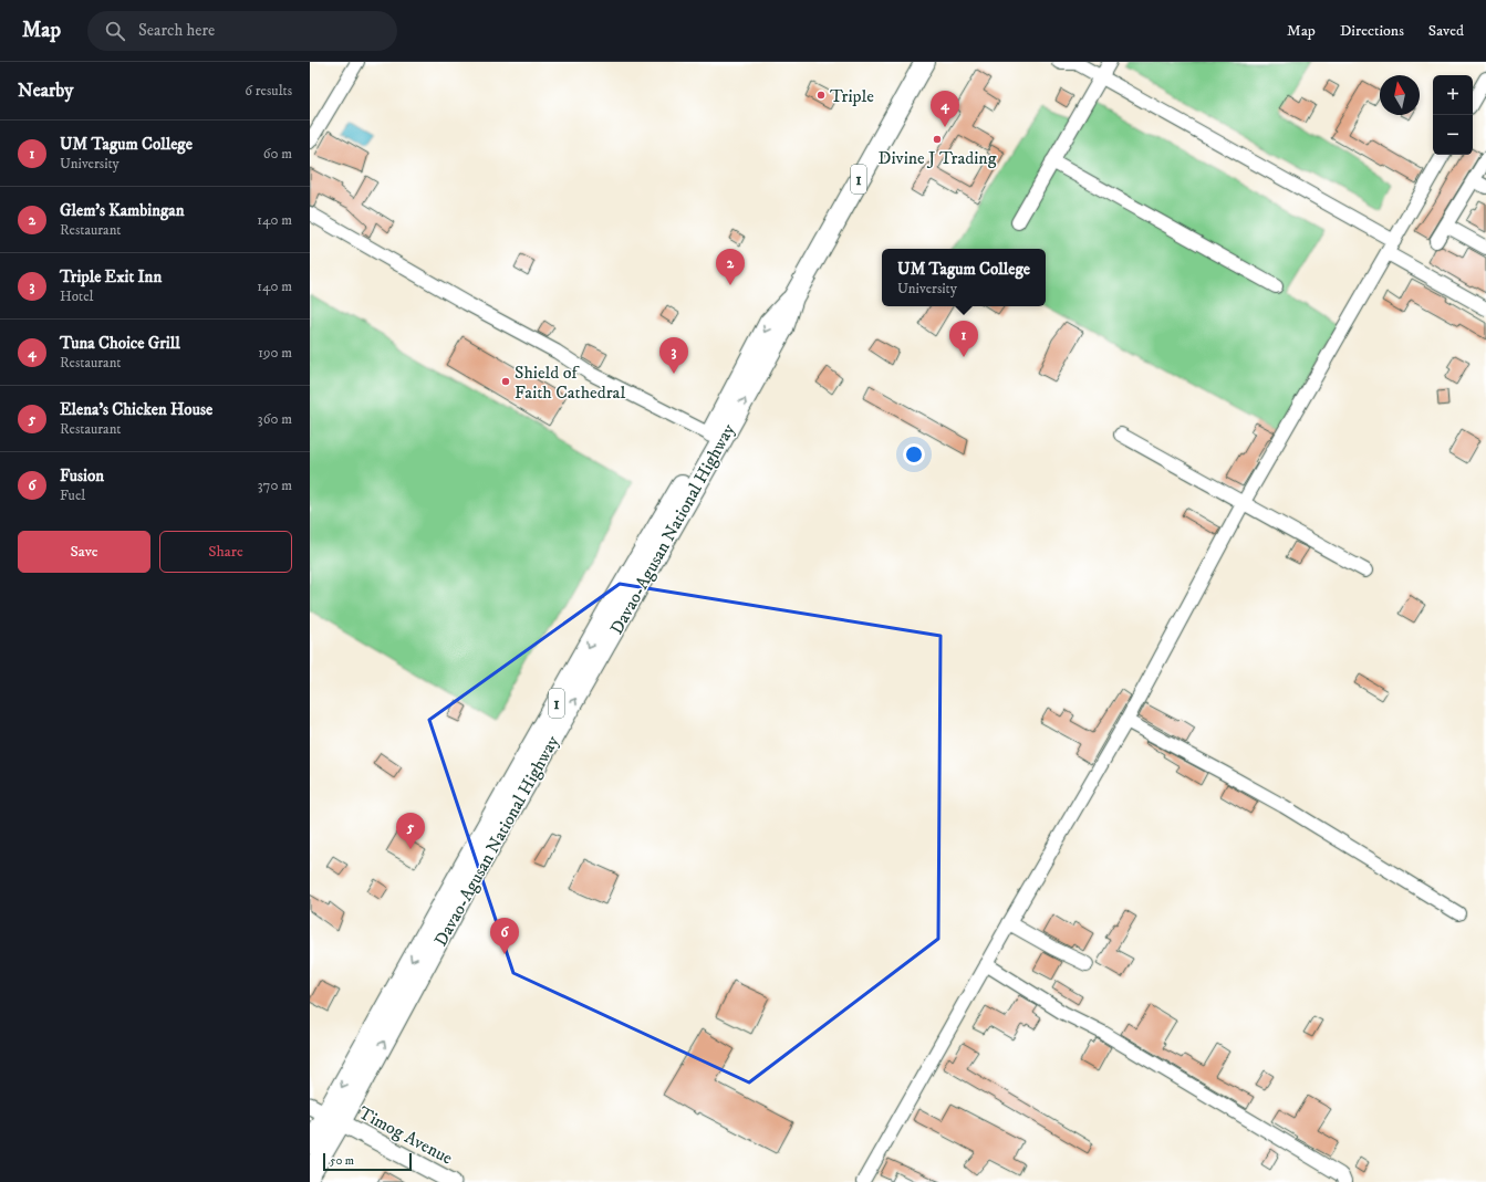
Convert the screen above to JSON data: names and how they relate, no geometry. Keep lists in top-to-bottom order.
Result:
{
  "streets": {
    "highway": ["1", "Davao-Agusan National Highway"],
    "main road": ["Timog Avenue"]
  },
  "crossings": [
    ["Davao-Agusan National Highway", "Timog Avenue"]
  ],
  "places": ["Triple", "Divine J Trading", "Shield of Faith Cathedral"],
  "scale_bar": "50 m",
  "north": "top",
  "page": {
    "header": "Map",
    "search": "Search here",
    "nav": ["Map", "Directions", "Saved"],
    "heading": ["Nearby", "6 results"],
    "map_buttons": ["+", "−"],
    "pins": [
      "4",
      "2",
      "1",
      "3",
      "5",
      "6"
    ],
    "list": [
      {
        "mark": "1",
        "name": "UM Tagum College",
        "note": "University",
        "value": "60 m"
      },
      {
        "mark": "2",
        "name": "Glem's Kambingan",
        "note": "Restaurant",
        "value": "140 m"
      },
      {
        "mark": "3",
        "name": "Triple Exit Inn",
        "note": "Hotel",
        "value": "140 m"
      },
      {
        "mark": "4",
        "name": "Tuna Choice Grill",
        "note": "Restaurant",
        "value": "190 m"
      },
      {
        "mark": "5",
        "name": "Elena's Chicken House",
        "note": "Restaurant",
        "value": "360 m"
      },
      {
        "mark": "6",
        "name": "Fusion",
        "note": "Fuel",
        "value": "370 m"
      }
    ],
    "popup": ["UM Tagum College", "University"],
    "buttons": ["Save", "Share"],
    "scale": "50 m"
  }
}
